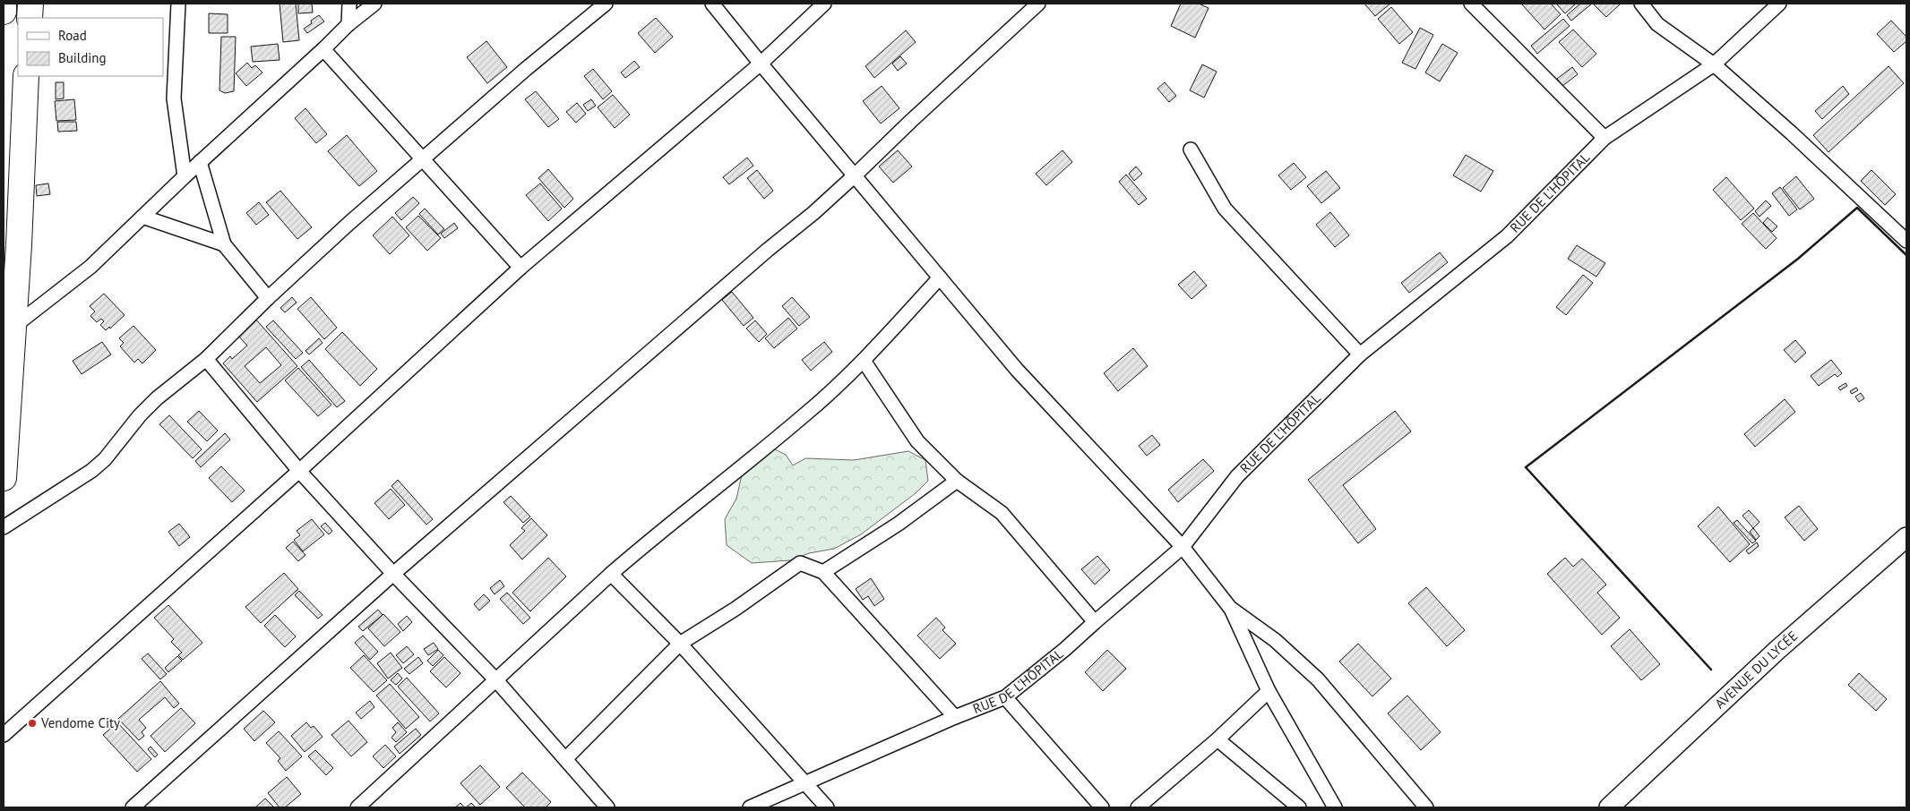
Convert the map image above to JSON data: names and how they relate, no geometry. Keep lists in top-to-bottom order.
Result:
{
  "streets": {
    "main road": ["AVENUE DU LYCÉE"],
    "street": ["RUE DE L'HÔPITAL"]
  },
  "places": ["Vendome City"],
  "legend": ["Road", "Building"]
}
